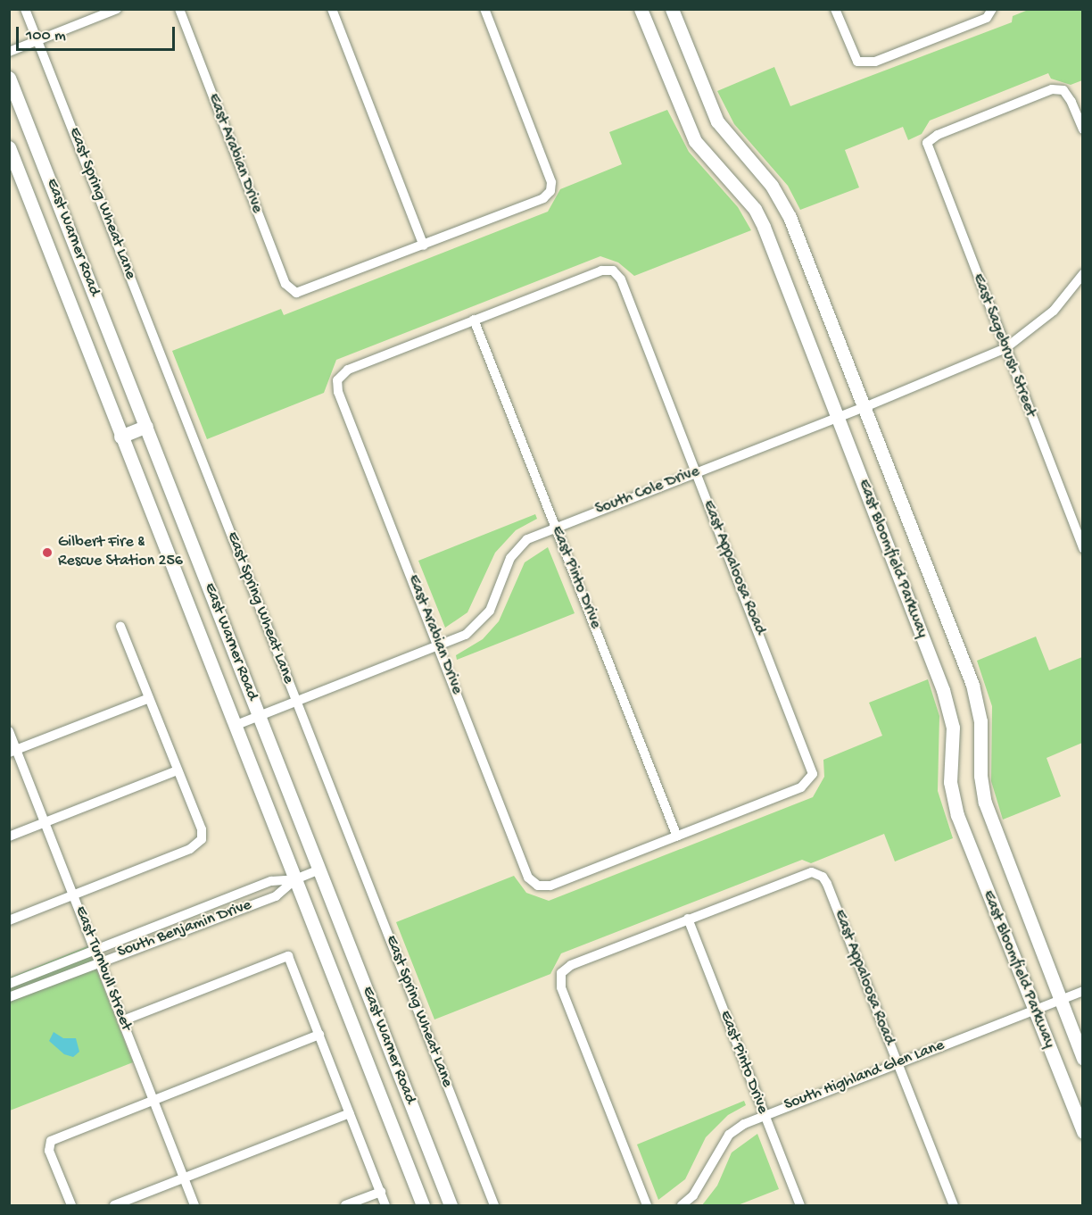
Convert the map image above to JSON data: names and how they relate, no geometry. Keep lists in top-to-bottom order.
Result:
{
  "streets": {
    "main road": ["East Warner Road", "East Bloomfield Parkway"],
    "street": [
      "East Arabian Drive",
      "East Spring Wheat Lane",
      "East Sagebrush Street",
      "South Cole Drive",
      "East Appaloosa Road",
      "East Pinto Drive",
      "South Benjamin Drive",
      "East Turnbull Street",
      "South Highland Glen Lane"
    ]
  },
  "crossings": [
    ["East Arabian Drive", "South Cole Drive"],
    ["East Arabian Drive", "East Appaloosa Road"],
    ["East Arabian Drive", "East Pinto Drive"],
    ["East Spring Wheat Lane", "South Cole Drive"],
    ["East Warner Road", "South Cole Drive"],
    ["East Warner Road", "South Benjamin Drive"],
    ["East Sagebrush Street", "South Cole Drive"],
    ["South Cole Drive", "East Bloomfield Parkway"],
    ["South Cole Drive", "East Appaloosa Road"],
    ["South Cole Drive", "East Pinto Drive"],
    ["East Bloomfield Parkway", "South Highland Glen Lane"],
    ["East Appaloosa Road", "East Pinto Drive"],
    ["East Appaloosa Road", "South Highland Glen Lane"],
    ["East Pinto Drive", "South Highland Glen Lane"],
    ["South Benjamin Drive", "East Turnbull Street"]
  ],
  "places": ["Gilbert Fire & Rescue Station 256"],
  "scale_bar": "100 m"
}
